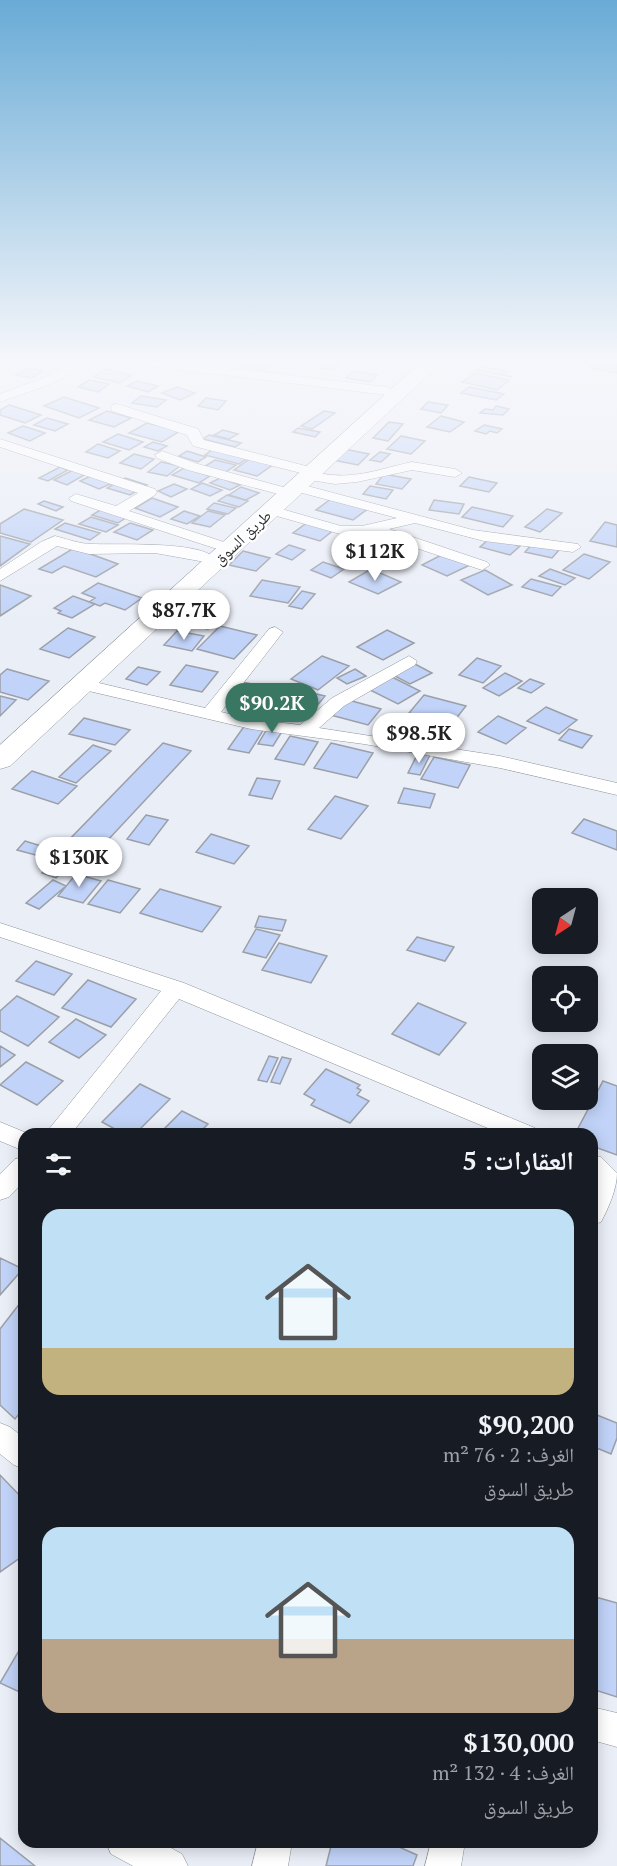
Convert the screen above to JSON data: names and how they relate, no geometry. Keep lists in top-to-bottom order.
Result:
{
  "streets": {
    "main road": ["طريق السوق"]
  },
  "north": "bottom left",
  "page": {
    "price": [
      "$112K",
      "$87.7K",
      "$90.2K",
      "$98.5K",
      "$130K"
    ],
    "heading": "العقارات: 5",
    "list": [
      {
        "name": "$90,200",
        "note": "الغرف: 2 · 76 m² · طريق السوق"
      },
      {
        "name": "$130,000",
        "note": "الغرف: 4 · 132 m² · طريق السوق"
      }
    ]
  }
}
